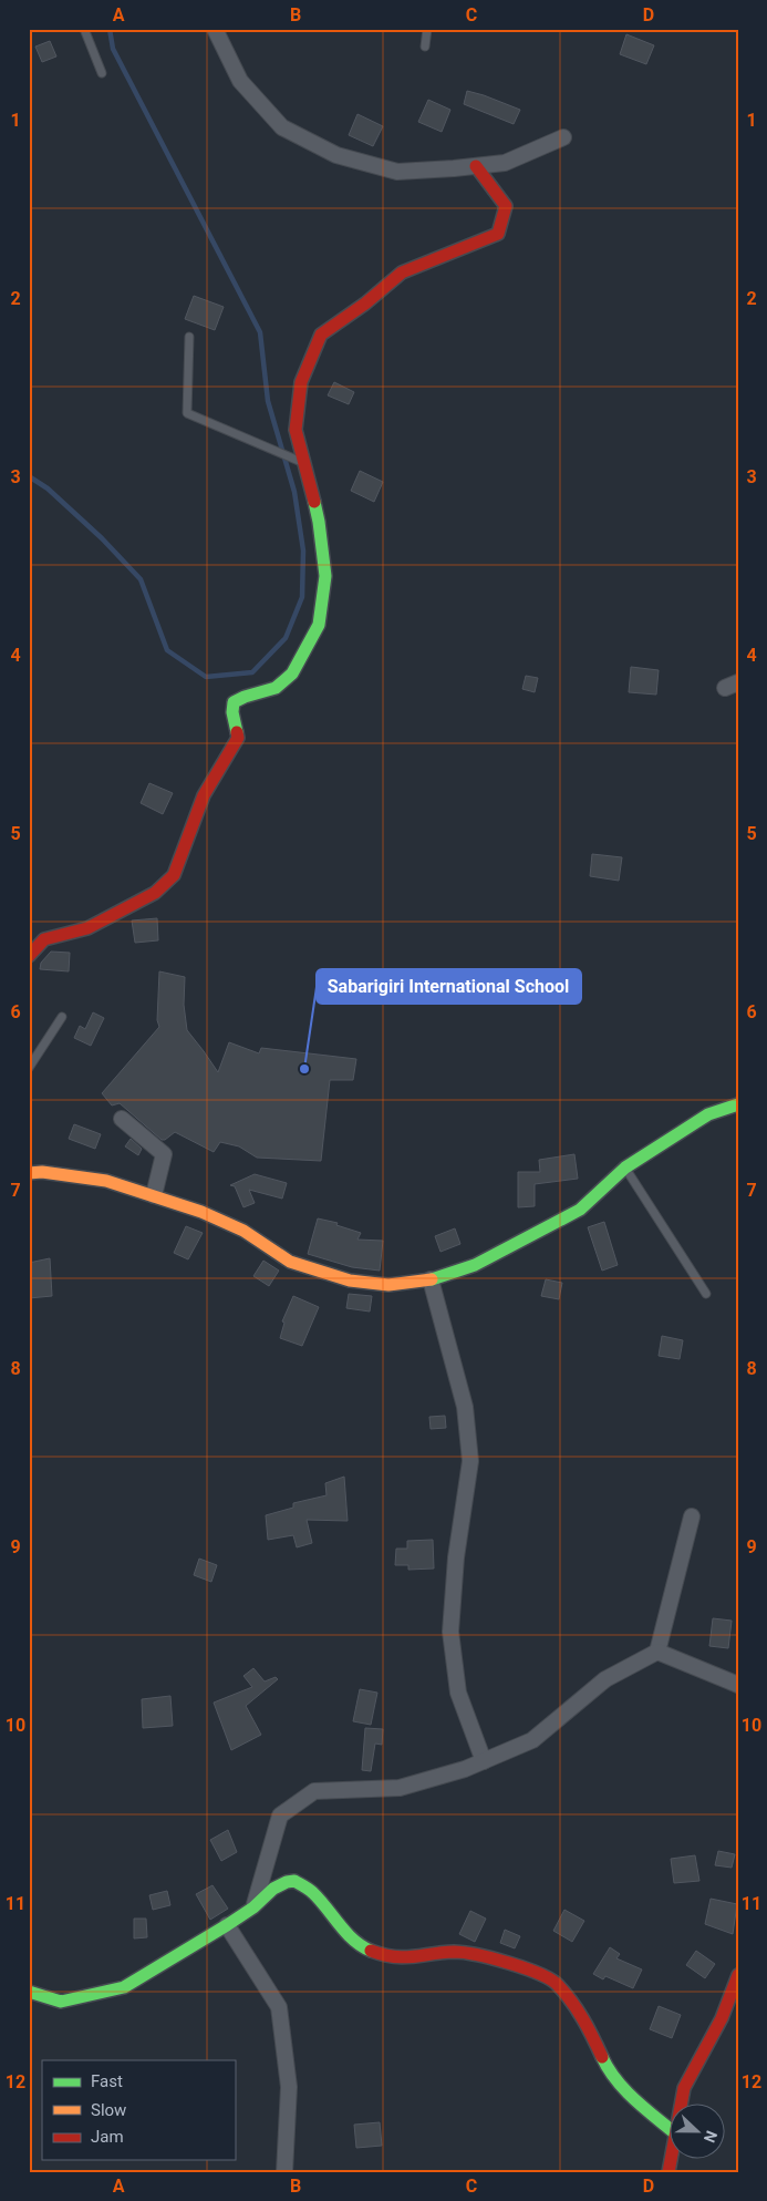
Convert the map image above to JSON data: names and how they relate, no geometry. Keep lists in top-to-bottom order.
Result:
{
  "places": ["Sabarigiri International School"],
  "legend": ["Fast", "Slow", "Jam"],
  "north": "right",
  "grid": {
    "columns": [
      "A",
      "B",
      "C",
      "D"
    ],
    "rows": [
      "1",
      "2",
      "3",
      "4",
      "5",
      "6",
      "7",
      "8",
      "9",
      "10",
      "11",
      "12"
    ]
  }
}
